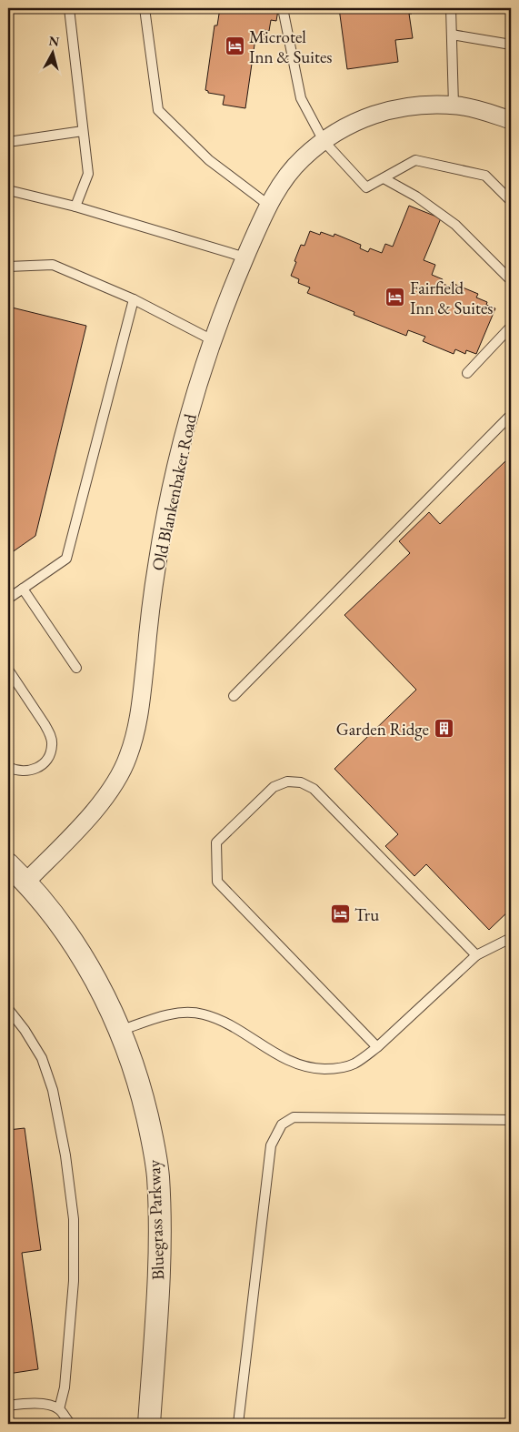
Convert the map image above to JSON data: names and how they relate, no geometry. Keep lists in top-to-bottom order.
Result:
{
  "streets": {
    "street": ["Old Blankenbaker Road", "Bluegrass Parkway"]
  },
  "crossings": [
    ["Old Blankenbaker Road", "Bluegrass Parkway"]
  ],
  "places": {
    "hotel": ["Microtel Inn & Suites", "Fairfield Inn & Suites", "Tru"],
    "building": ["Garden Ridge"]
  },
  "north": "top"
}
